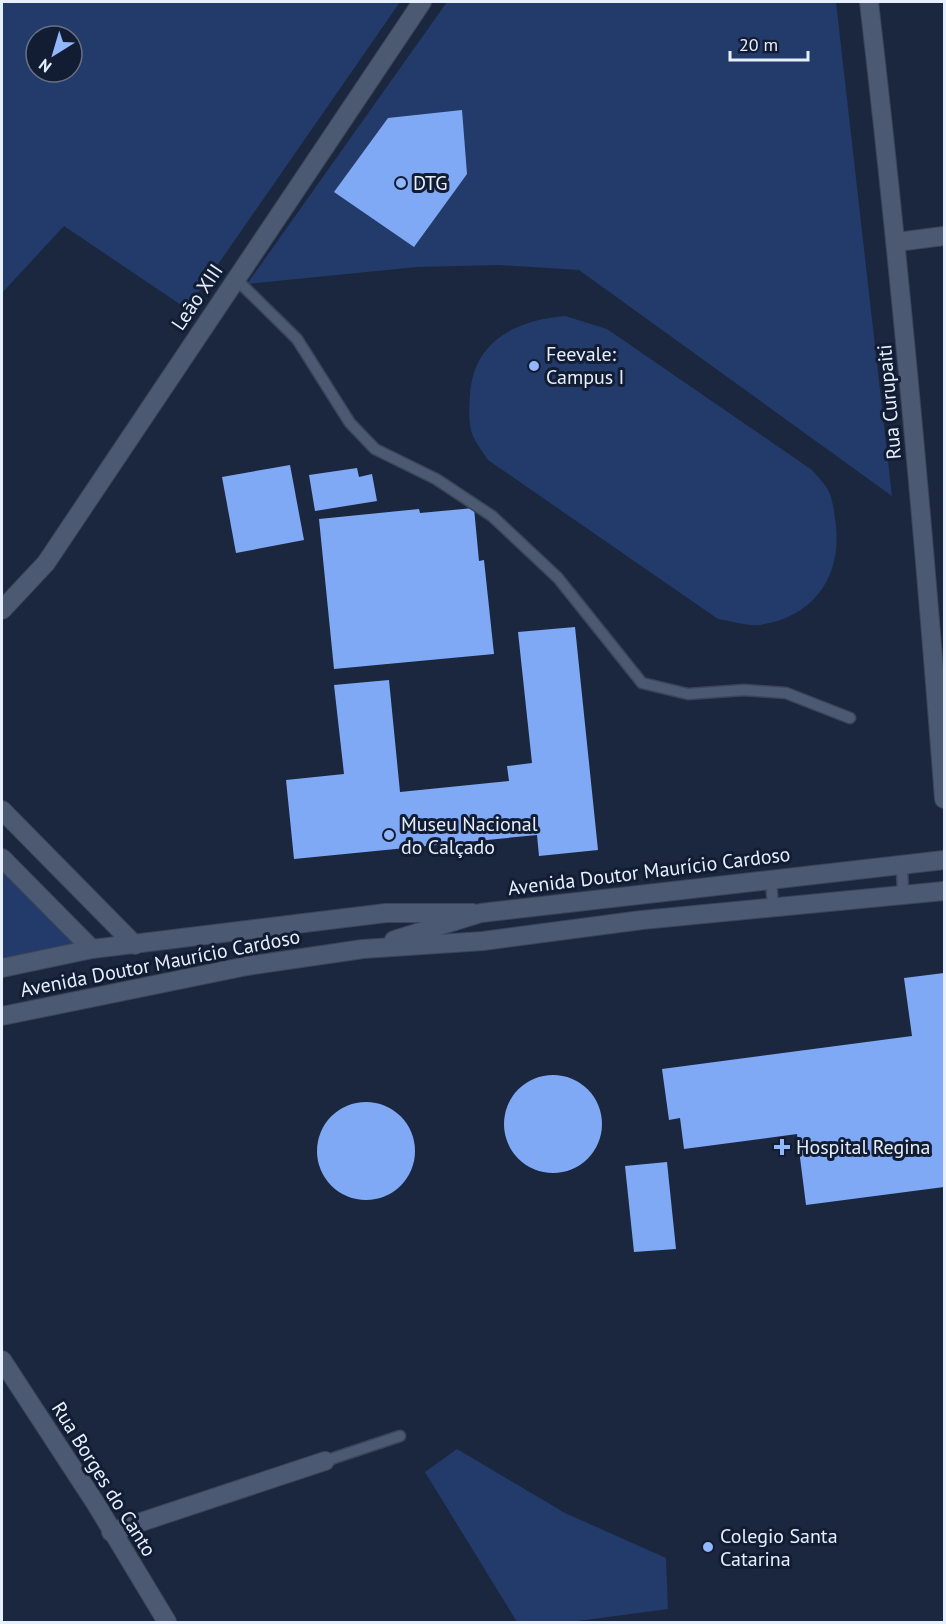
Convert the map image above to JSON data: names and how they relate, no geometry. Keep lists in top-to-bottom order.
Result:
{
  "streets": {
    "street": [
      "Leão XIII",
      "Rua Curupaiti",
      "Avenida Doutor Maurício Cardoso",
      "Rua Borges do Canto"
    ]
  },
  "places": {
    "other": [
      "DTG",
      "Feevale: Campus I",
      "Museu Nacional do Calçado",
      "Colegio Santa Catarina"
    ],
    "health": ["Hospital Regina"]
  },
  "scale_bar": "20 m",
  "north": "bottom left"
}
